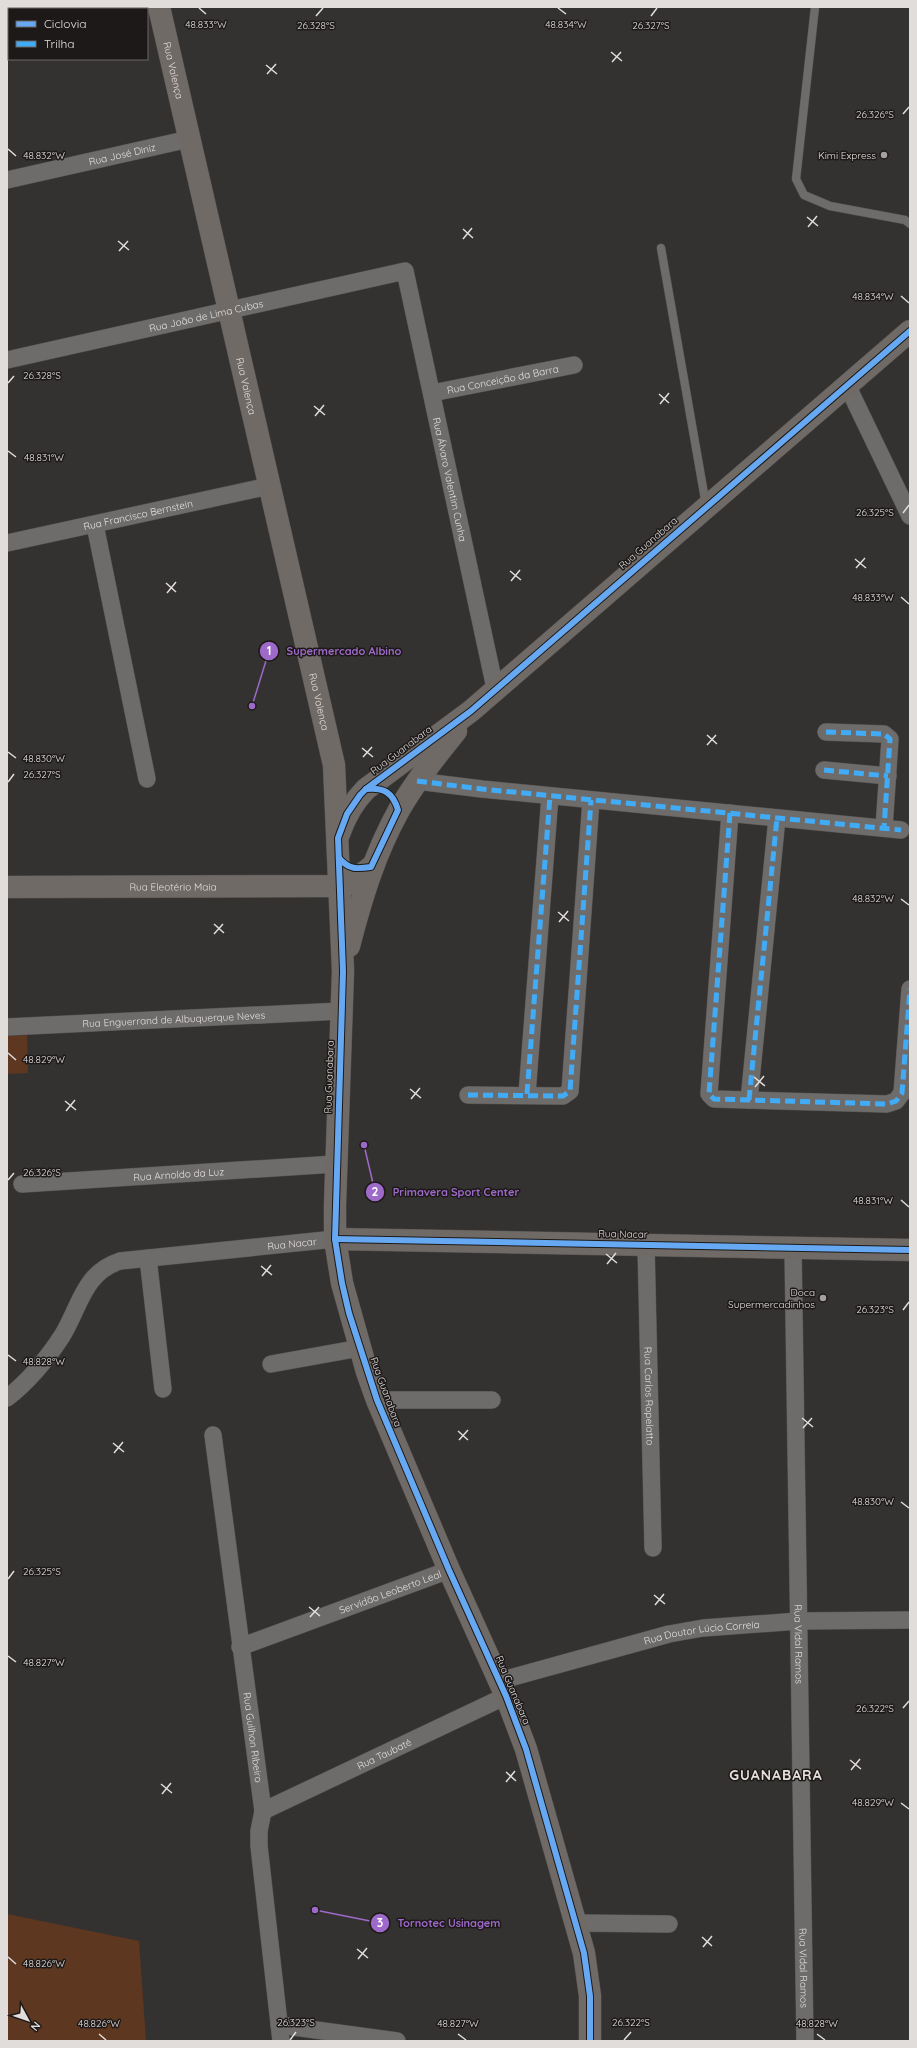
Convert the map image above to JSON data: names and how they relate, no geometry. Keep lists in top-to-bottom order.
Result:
{
  "streets": {
    "main road": [
      "Rua Valença",
      "Rua Guanabara",
      "Rua Eleotério Maia",
      "Rua Nacar"
    ],
    "street": [
      "Rua José Diniz",
      "Rua João de Lima Cubas",
      "Rua Conceição da Barra",
      "Rua Álvaro Valentim Cunha",
      "Rua Francisco Bernstein",
      "Rua Enguerrand de Albuquerque Neves",
      "Rua Arnoldo da Luz",
      "Rua Carlos Ropelatto",
      "Servidão Leoberto Leal",
      "Rua Doutor Lúcio Correia",
      "Rua Vidal Ramos",
      "Rua Guilhon Ribeiro",
      "Rua Taubaté"
    ]
  },
  "crossings": [
    ["Rua Valença", "Rua José Diniz"],
    ["Rua Valença", "Rua João de Lima Cubas"],
    ["Rua Valença", "Rua Francisco Bernstein"],
    ["Rua Valença", "Rua Guanabara"],
    ["Rua João de Lima Cubas", "Rua Álvaro Valentim Cunha"],
    ["Rua Conceição da Barra", "Rua Álvaro Valentim Cunha"],
    ["Rua Álvaro Valentim Cunha", "Rua Guanabara"],
    ["Rua Guanabara", "Rua Eleotério Maia"],
    ["Rua Guanabara", "Rua Enguerrand de Albuquerque Neves"],
    ["Rua Guanabara", "Rua Arnoldo da Luz"],
    ["Rua Guanabara", "Rua Nacar"],
    ["Rua Guanabara", "Servidão Leoberto Leal"],
    ["Rua Guanabara", "Rua Doutor Lúcio Correia"],
    ["Rua Guanabara", "Rua Taubaté"],
    ["Rua Nacar", "Rua Carlos Ropelatto"],
    ["Rua Nacar", "Rua Vidal Ramos"],
    ["Servidão Leoberto Leal", "Rua Guilhon Ribeiro"],
    ["Rua Doutor Lúcio Correia", "Rua Vidal Ramos"],
    ["Rua Doutor Lúcio Correia", "Rua Taubaté"],
    ["Rua Guilhon Ribeiro", "Rua Taubaté"]
  ],
  "districts": ["GUANABARA"],
  "places": [
    "Kimi Express",
    "Supermercado Albino",
    "Primavera Sport Center",
    "Doca Supermercadinhos",
    "Tornotec Usinagem"
  ],
  "legend": ["Ciclovia", "Trilha"],
  "north": "bottom right",
  "coordinates": [
    "48.833°W",
    "48.834°W",
    "26.328°S",
    "26.327°S",
    "26.326°S",
    "48.832°W",
    "48.831°W",
    "26.325°S",
    "48.830°W",
    "48.829°W",
    "26.323°S",
    "48.828°W",
    "48.827°W",
    "26.322°S",
    "48.826°W"
  ]
}
